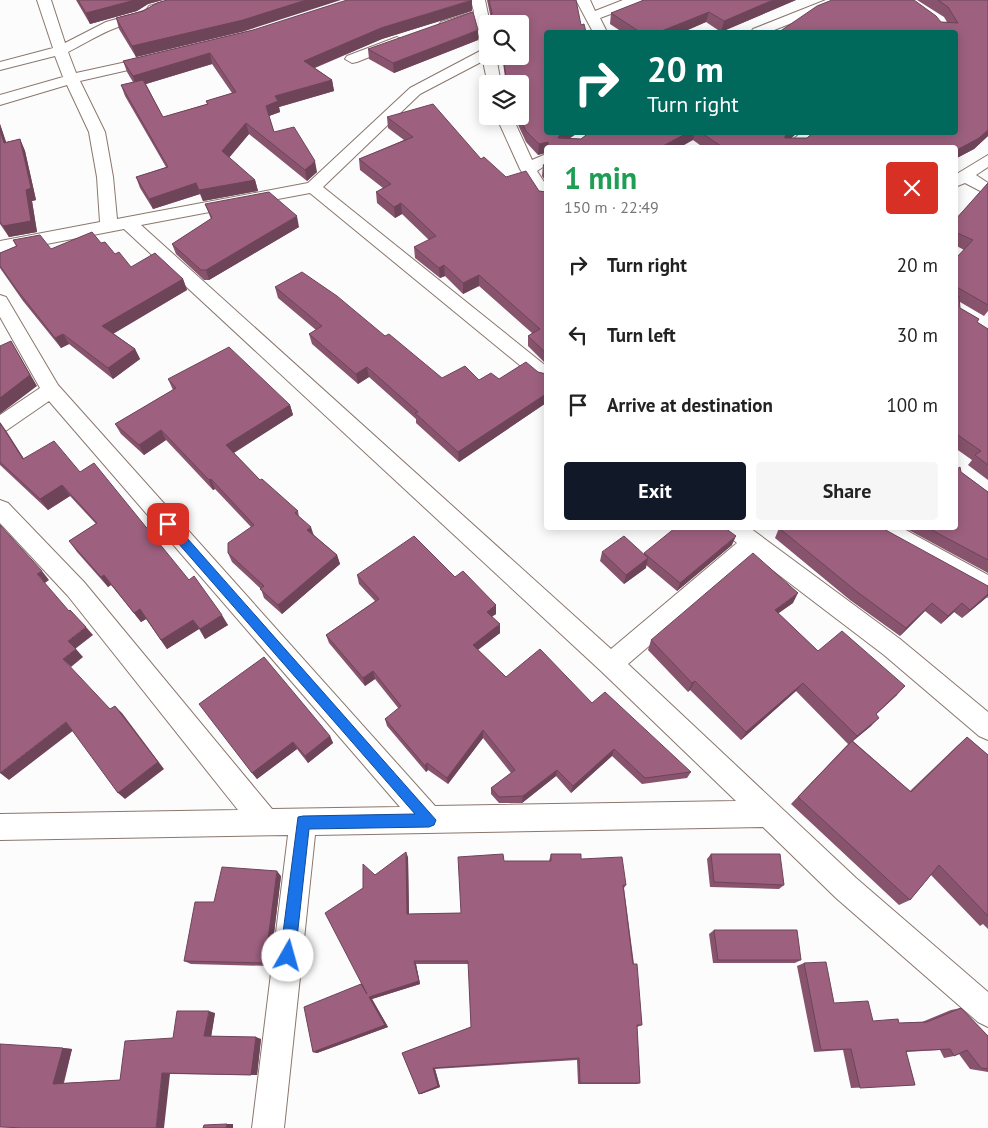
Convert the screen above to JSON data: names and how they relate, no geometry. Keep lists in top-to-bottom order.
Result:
{
  "page": {
    "turn": ["20 m", "Turn right"],
    "heading": ["1 min", "150 m · 22:49"],
    "list": [
      {
        "name": "Turn right",
        "value": "20 m"
      },
      {
        "name": "Turn left",
        "value": "30 m"
      },
      {
        "name": "Arrive at destination",
        "value": "100 m"
      }
    ],
    "buttons": ["Exit", "Share"]
  }
}
